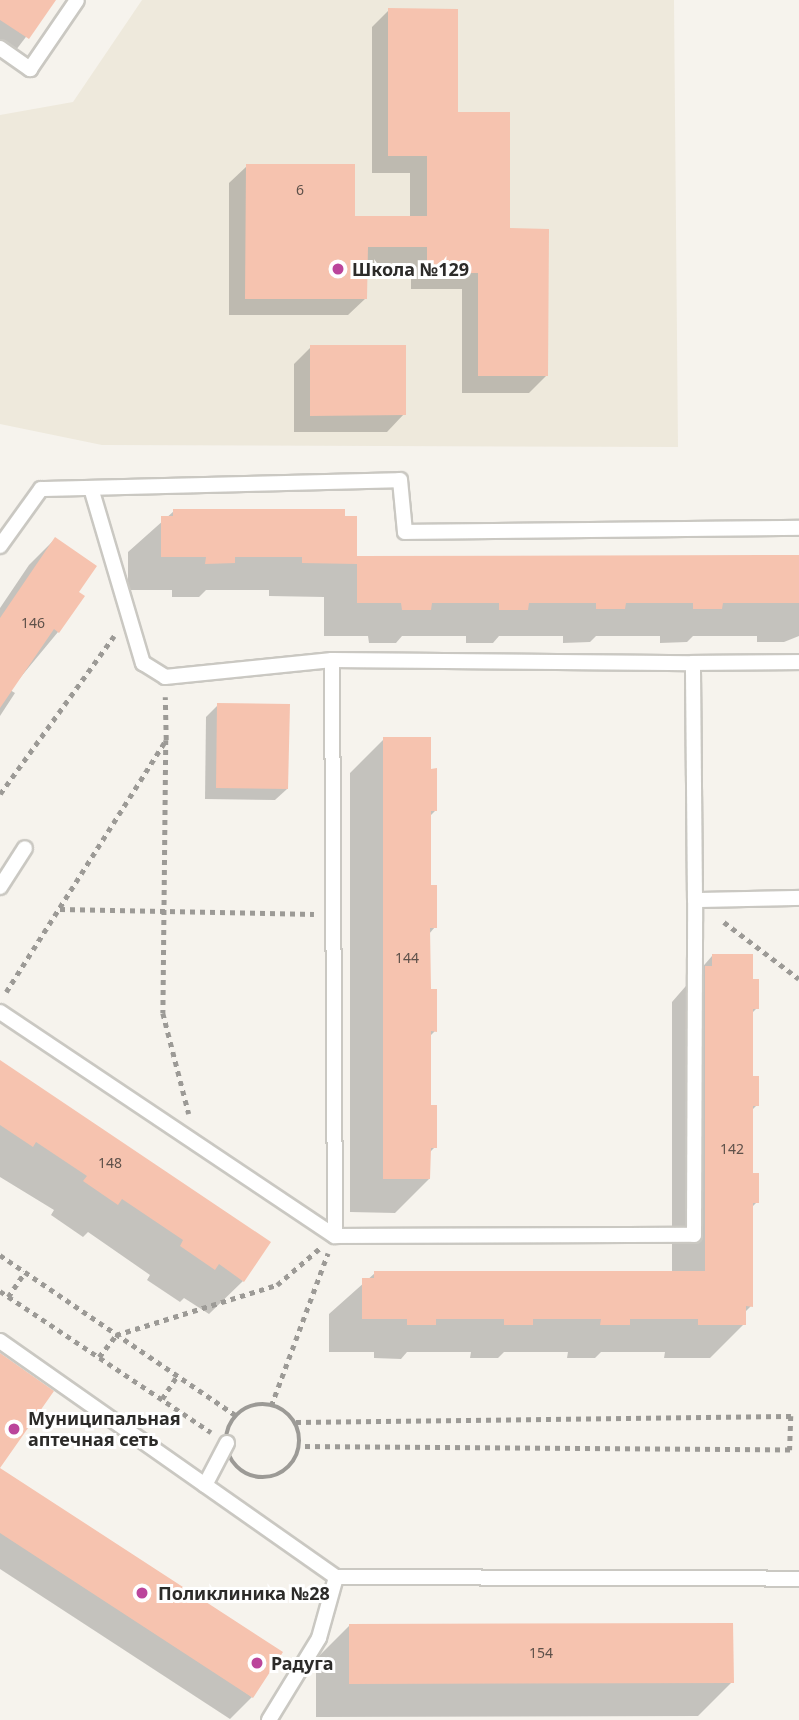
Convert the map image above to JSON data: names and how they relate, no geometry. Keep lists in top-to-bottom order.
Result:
{
  "places": [
    "Школа №129",
    "Муниципальная аптечная сеть",
    "Поликлиника №28",
    "Радуга"
  ],
  "house_numbers": [
    "6",
    "146",
    "144",
    "142",
    "148",
    "154"
  ]
}
